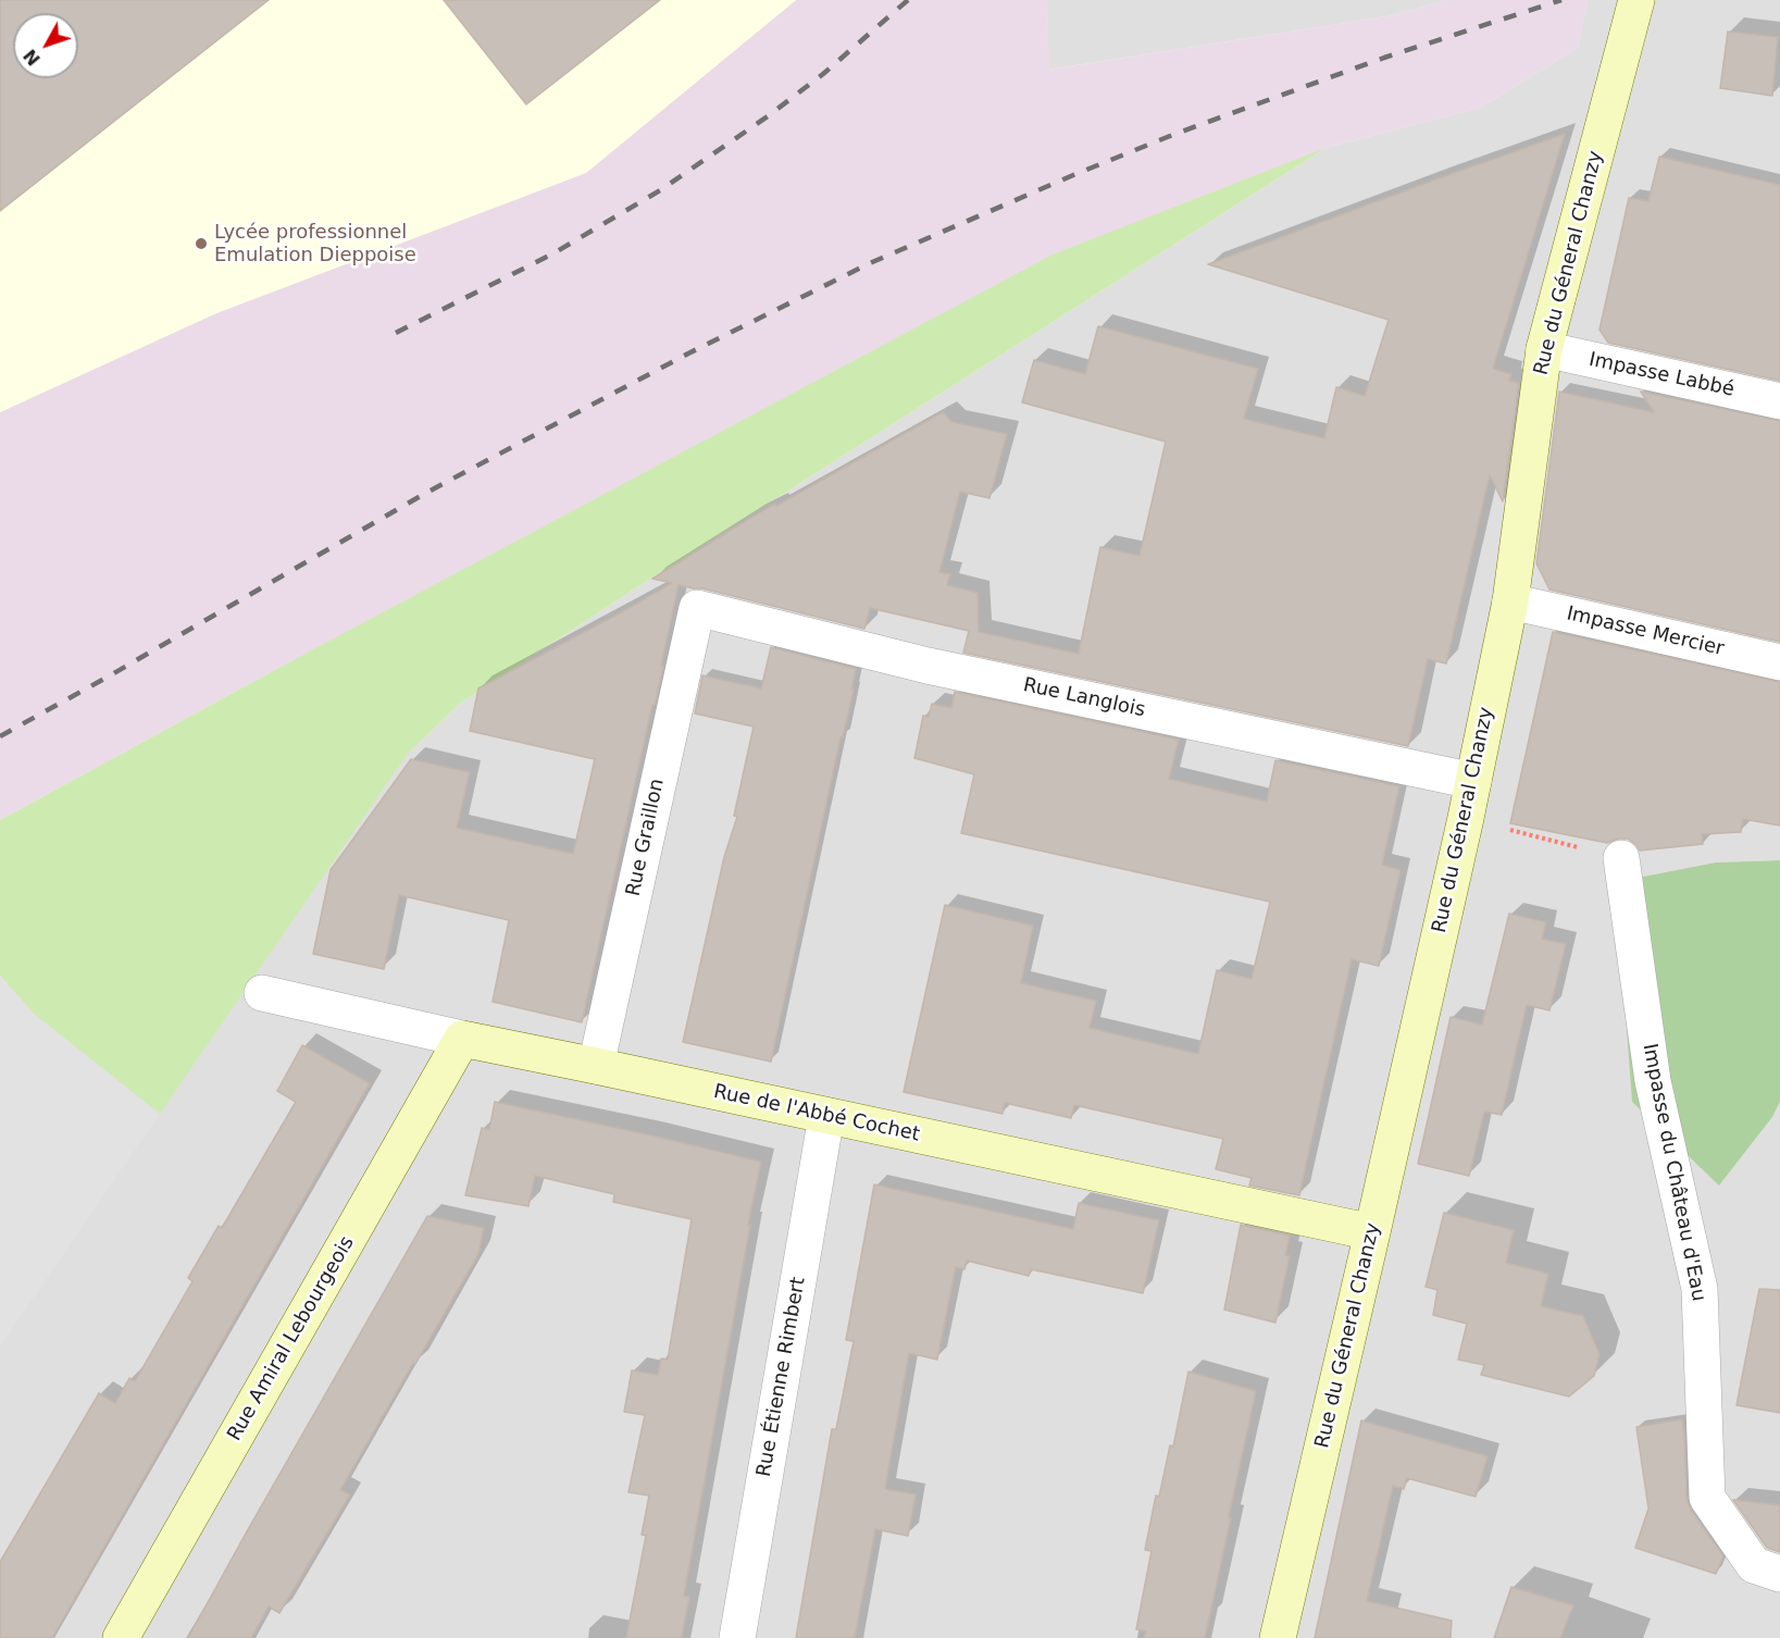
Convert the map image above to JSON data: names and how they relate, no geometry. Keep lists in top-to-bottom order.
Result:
{
  "streets": {
    "main road": ["Rue du Géneral Chanzy", "Rue de l'Abbé Cochet", "Rue Amiral Lebourgeois"],
    "street": [
      "Impasse Labbé",
      "Impasse Mercier",
      "Rue Langlois",
      "Rue Graillon",
      "Impasse du Château d'Eau",
      "Rue Étienne Rimbert"
    ]
  },
  "crossings": [
    ["Rue du Géneral Chanzy", "Impasse Labbé"],
    ["Rue du Géneral Chanzy", "Impasse Mercier"],
    ["Rue du Géneral Chanzy", "Rue Langlois"],
    ["Rue du Géneral Chanzy", "Rue de l'Abbé Cochet"],
    ["Rue Langlois", "Rue Graillon"],
    ["Rue Graillon", "Rue de l'Abbé Cochet"],
    ["Rue de l'Abbé Cochet", "Rue Amiral Lebourgeois"],
    ["Rue de l'Abbé Cochet", "Rue Étienne Rimbert"]
  ],
  "places": ["Lycée professionnel Emulation Dieppoise"],
  "north": "bottom left"
}
